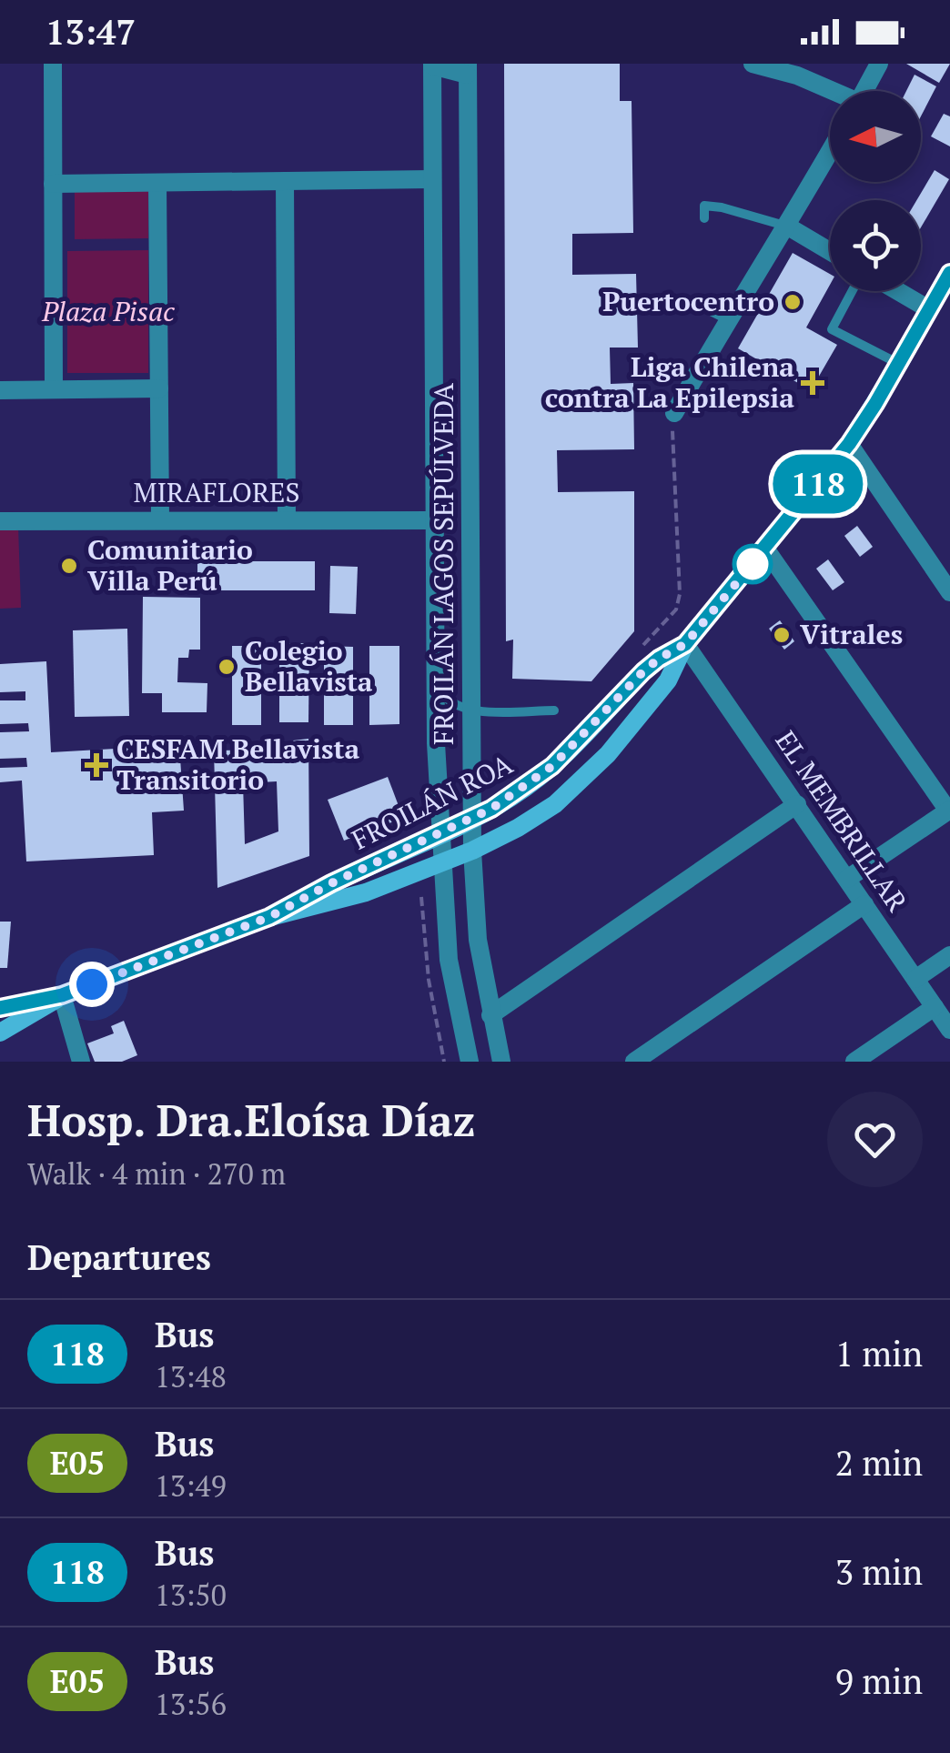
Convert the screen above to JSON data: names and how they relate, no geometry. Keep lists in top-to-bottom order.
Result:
{
  "streets": {
    "main road": ["FROILÁN ROA"],
    "street": ["MIRAFLORES", "FROILÁN LAGOS SEPÚLVEDA", "EL MEMBRILLAR"]
  },
  "crossings": [
    ["MIRAFLORES", "FROILÁN LAGOS SEPÚLVEDA"],
    ["FROILÁN LAGOS SEPÚLVEDA", "FROILÁN ROA"],
    ["FROILÁN ROA", "EL MEMBRILLAR"]
  ],
  "parks": ["Plaza Pisac"],
  "places": {
    "other": [
      "Puertocentro",
      "Comunitario Villa Perú",
      "Vitrales",
      "Colegio Bellavista"
    ],
    "health": ["Liga Chilena contra La Epilepsia", "CESFAM Bellavista Transitorio"]
  },
  "lines": ["bus line 118"],
  "north": "left",
  "page": {
    "status": "13:47",
    "on_map": "118",
    "heading": [
      ["Hosp. Dra.Eloísa Díaz", "Walk · 4 min · 270 m"],
      "Departures"
    ],
    "list": [
      {
        "mark": "118",
        "name": "Bus",
        "note": "13:48",
        "value": "1 min"
      },
      {
        "mark": "E05",
        "name": "Bus",
        "note": "13:49",
        "value": "2 min"
      },
      {
        "mark": "118",
        "name": "Bus",
        "note": "13:50",
        "value": "3 min"
      },
      {
        "mark": "E05",
        "name": "Bus",
        "note": "13:56",
        "value": "9 min"
      }
    ]
  }
}
